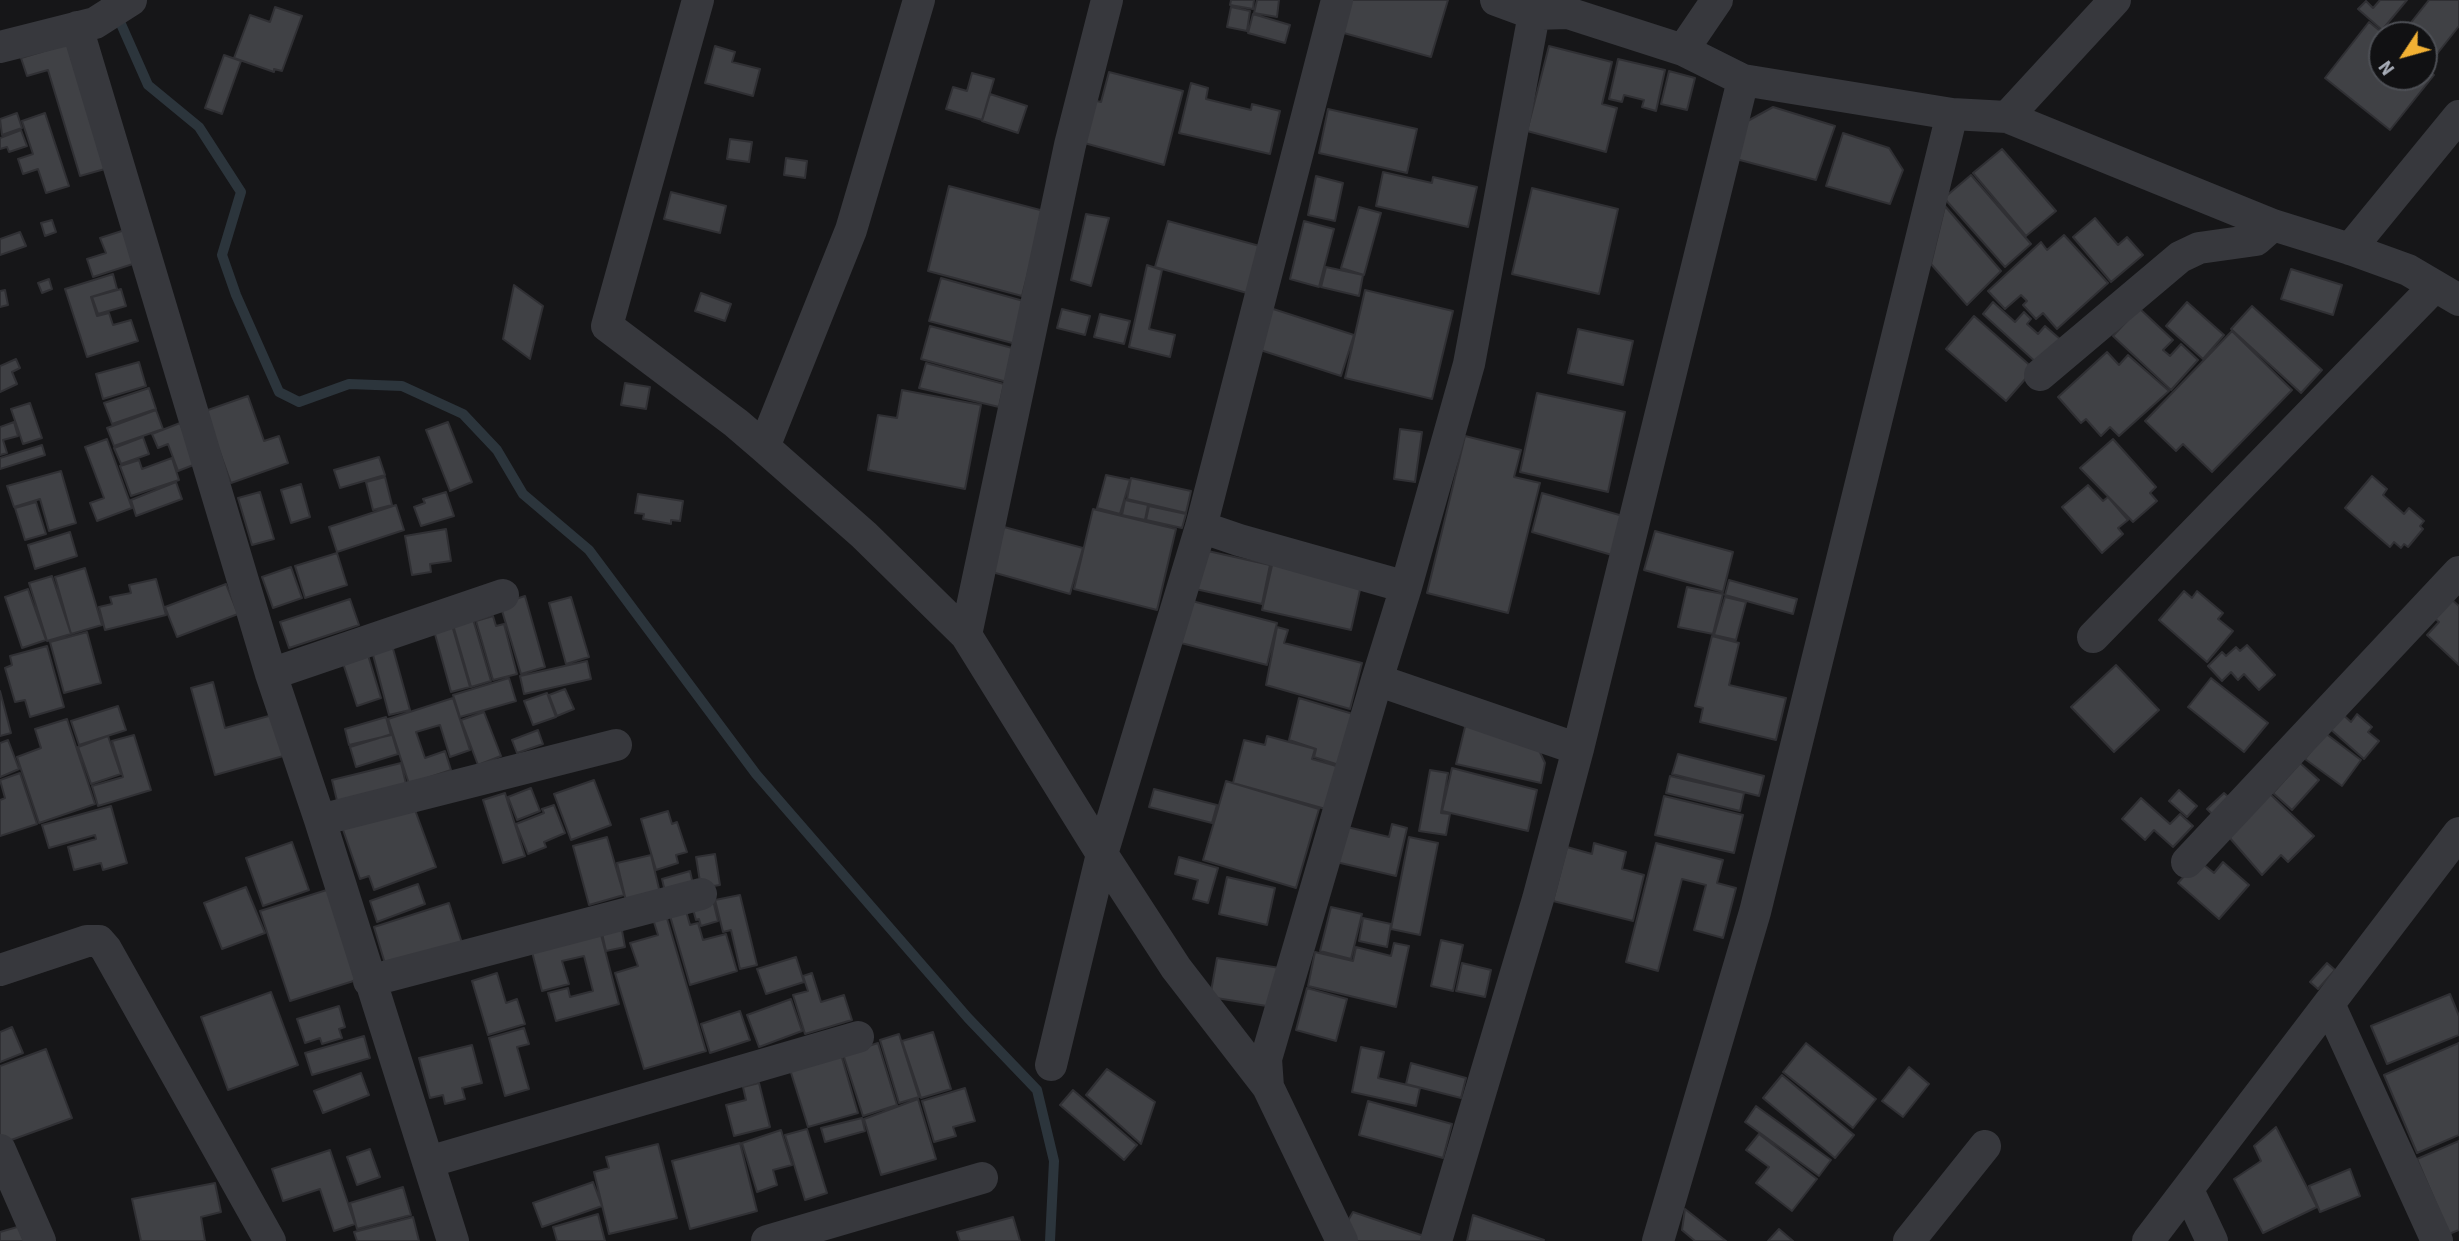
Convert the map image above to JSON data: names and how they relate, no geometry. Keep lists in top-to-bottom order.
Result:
{
  "north": "bottom left"
}
